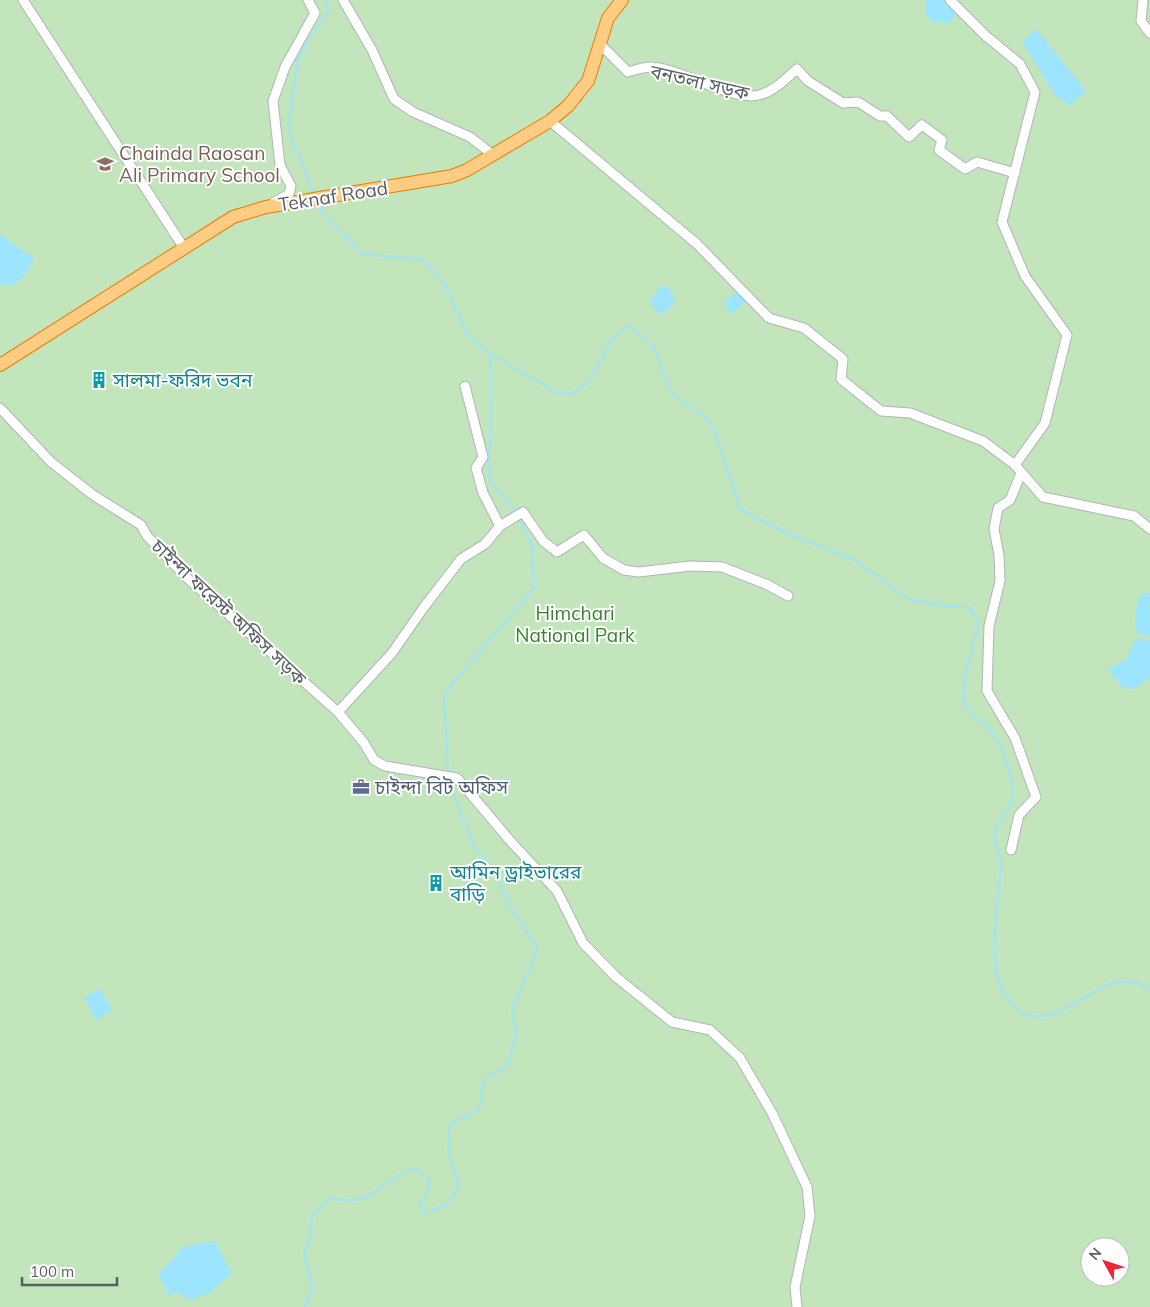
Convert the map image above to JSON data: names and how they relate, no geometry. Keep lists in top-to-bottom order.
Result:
{
  "streets": {
    "highway": ["Teknaf Road"],
    "street": ["বনতলা সড়ক", "চাইন্দা ফরেস্ট অফিস সড়ক"]
  },
  "crossings": [
    ["বনতলা সড়ক", "Teknaf Road"]
  ],
  "parks": ["Himchari National Park"],
  "places": {
    "school or university": ["Chainda Raosan Ali Primary School"],
    "building": ["সালমা-ফরিদ ভবন", "আমিন ড্রাইভারের বাড়ি"],
    "office": ["চাইন্দা বিট অফিস"]
  },
  "scale_bar": "100 m",
  "north": "top left"
}
